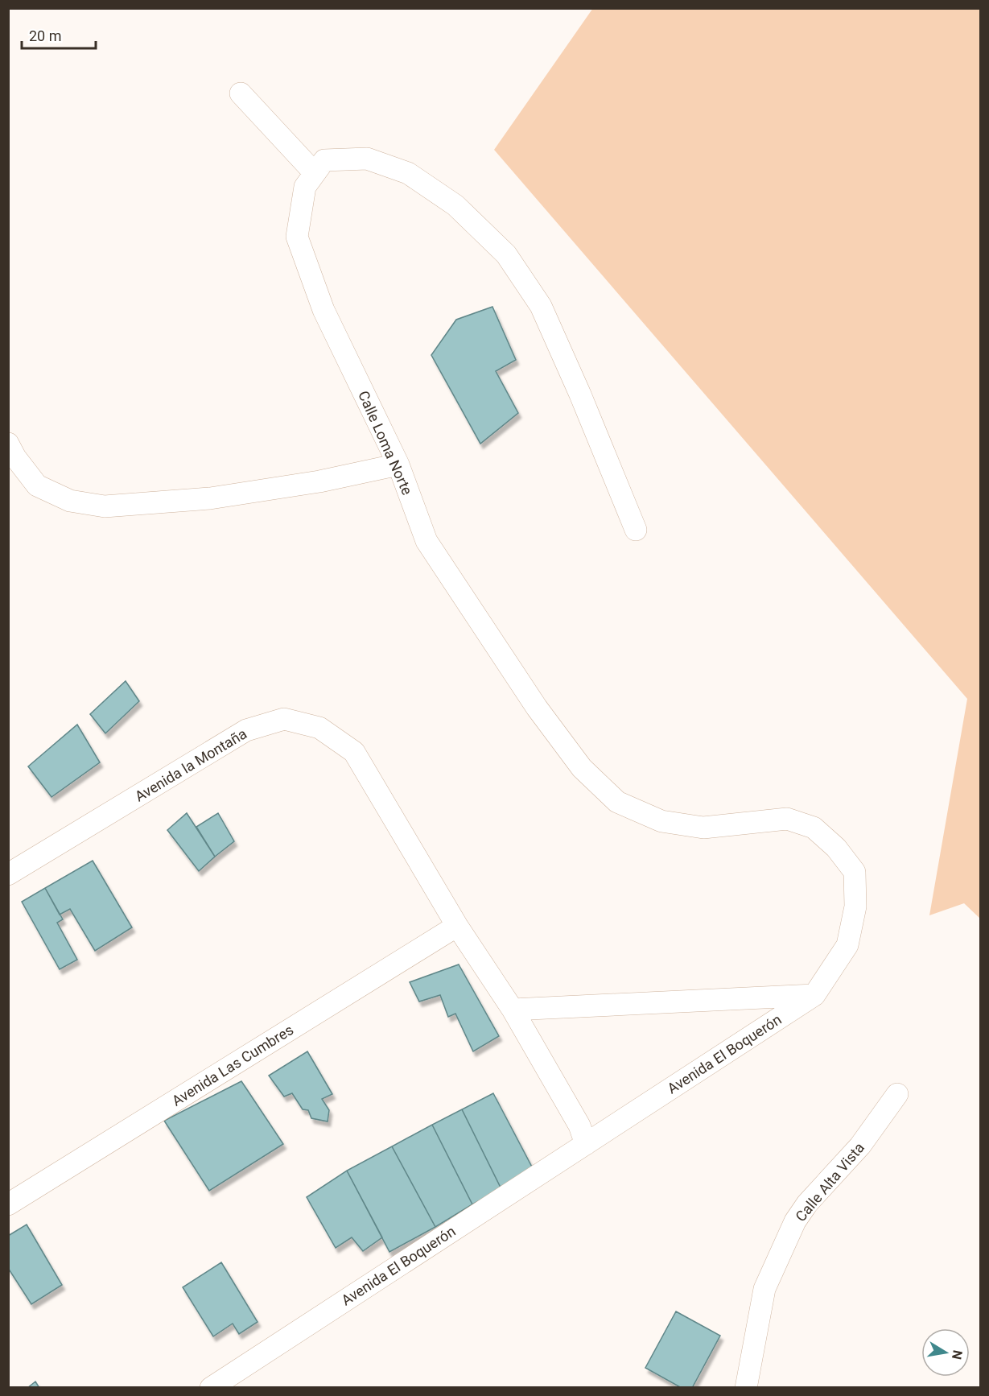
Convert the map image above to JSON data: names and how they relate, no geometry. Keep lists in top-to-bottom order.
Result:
{
  "streets": {
    "street": [
      "Calle Loma Norte",
      "Avenida la Montaña",
      "Avenida El Boquerón",
      "Avenida Las Cumbres",
      "Calle Alta Vista"
    ]
  },
  "crossings": [
    ["Calle Loma Norte", "Avenida El Boquerón"],
    ["Avenida la Montaña", "Avenida Las Cumbres"]
  ],
  "scale_bar": "20 m",
  "north": "right"
}
